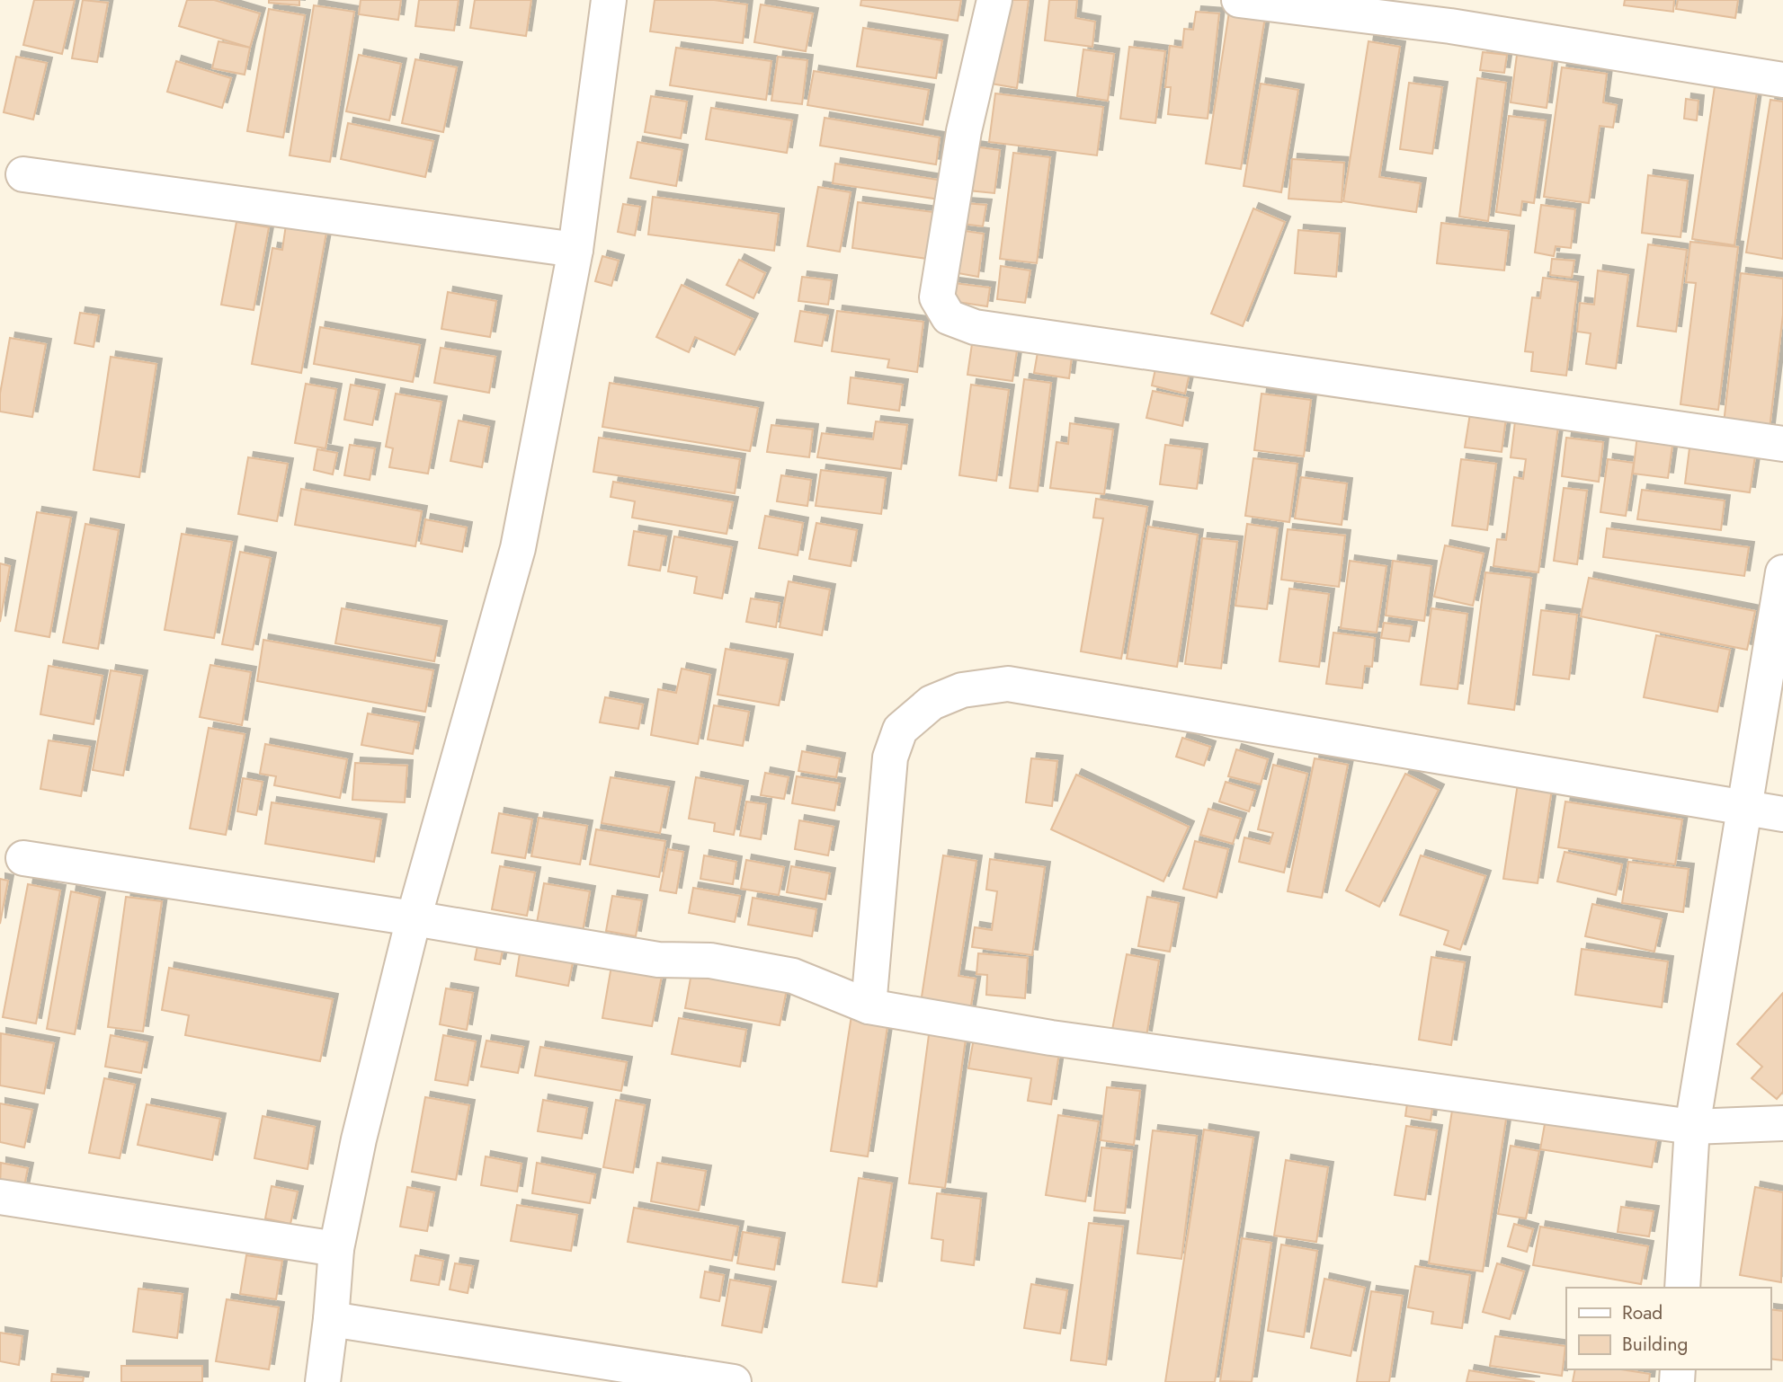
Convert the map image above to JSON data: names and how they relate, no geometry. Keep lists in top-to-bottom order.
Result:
{
  "legend": ["Road", "Building"]
}
